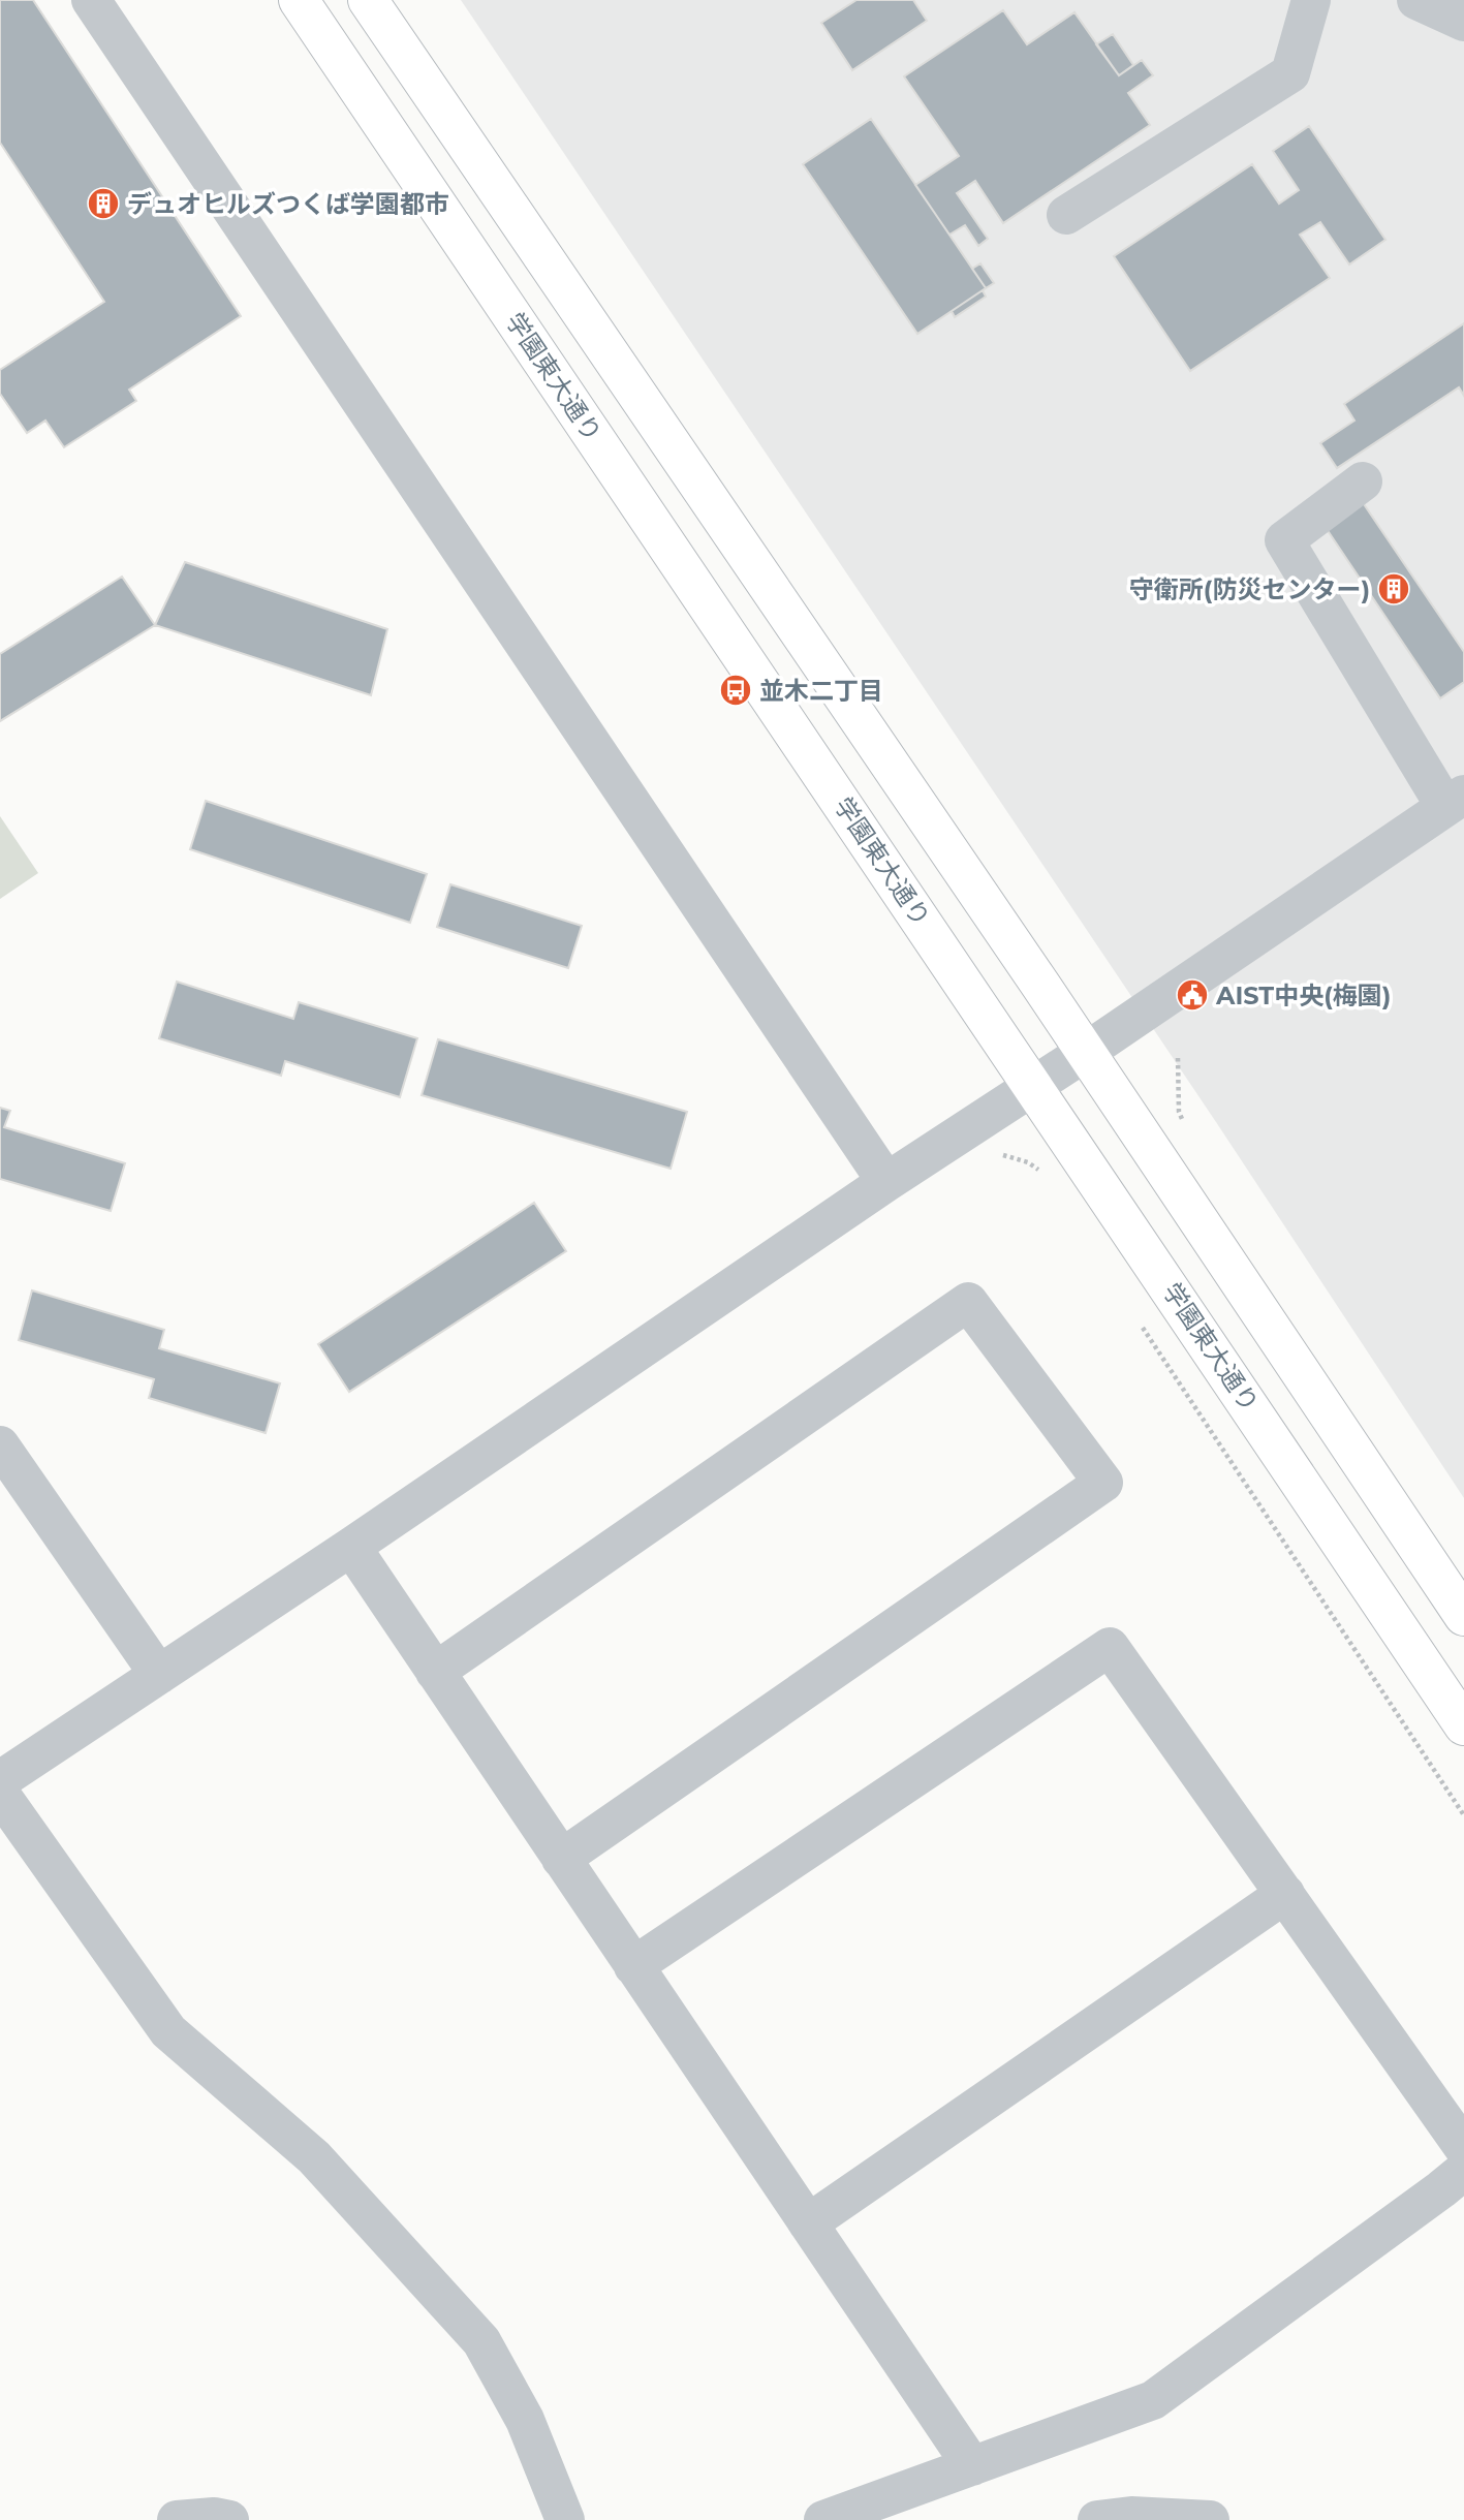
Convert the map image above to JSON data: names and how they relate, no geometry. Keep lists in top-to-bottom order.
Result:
{
  "streets": {
    "main road": ["学園東大通り"]
  },
  "places": {
    "building": ["デュオヒルズつくば学園都市", "守衛所(防災センター)"],
    "bus stop": ["並木二丁目"],
    "public building": ["AIST中央(梅園)"]
  }
}
